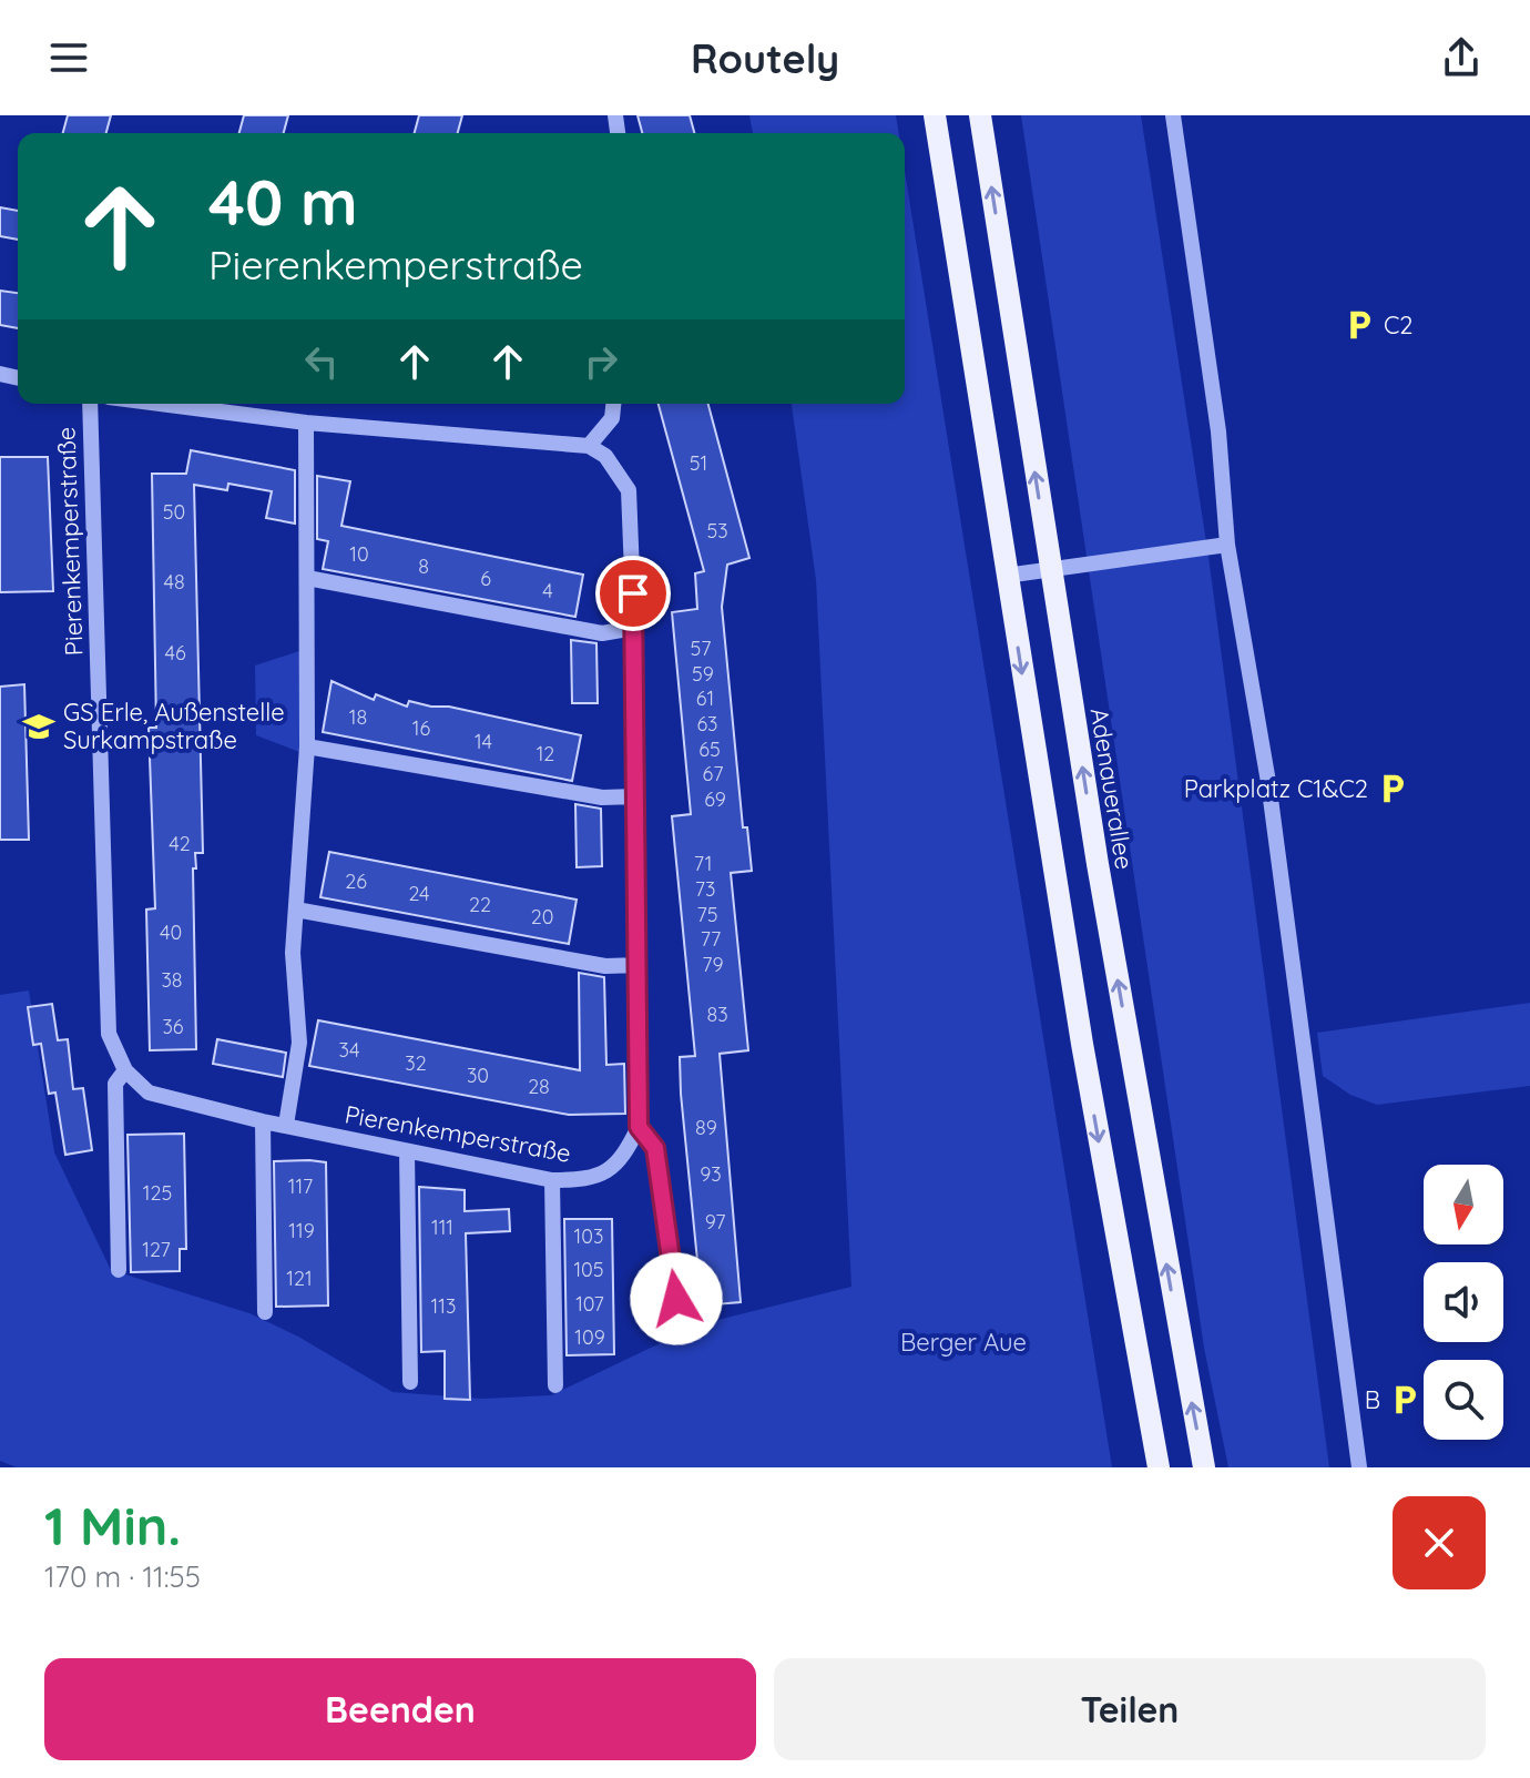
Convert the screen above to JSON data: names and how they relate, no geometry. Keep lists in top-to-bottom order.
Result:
{
  "streets": {
    "main road": ["Adenauerallee"],
    "street": ["Pierenkemperstraße"]
  },
  "parks": ["Berger Aue"],
  "places": {
    "parking": ["C2", "Parkplatz C1&C2", "B"],
    "school or university": ["GS Erle, Außenstelle Surkampstraße"]
  },
  "house_numbers": [
    "51",
    "50",
    "53",
    "10",
    "8",
    "6",
    "48",
    "4",
    "57",
    "46",
    "59",
    "61",
    "18",
    "63",
    "16",
    "14",
    "65",
    "12",
    "67",
    "69",
    "42",
    "71",
    "26",
    "73",
    "24",
    "22",
    "75",
    "20",
    "40",
    "77",
    "79",
    "38",
    "83",
    "36",
    "34",
    "32",
    "30",
    "28",
    "89",
    "93",
    "117",
    "125",
    "97",
    "111",
    "119",
    "103",
    "127",
    "105",
    "121",
    "107",
    "113",
    "109"
  ],
  "north": "bottom",
  "page": {
    "header": "Routely",
    "turn": ["40 m", "Pierenkemperstraße"],
    "heading": ["1 Min.", "170 m · 11:55"],
    "buttons": ["Beenden", "Teilen"]
  }
}
